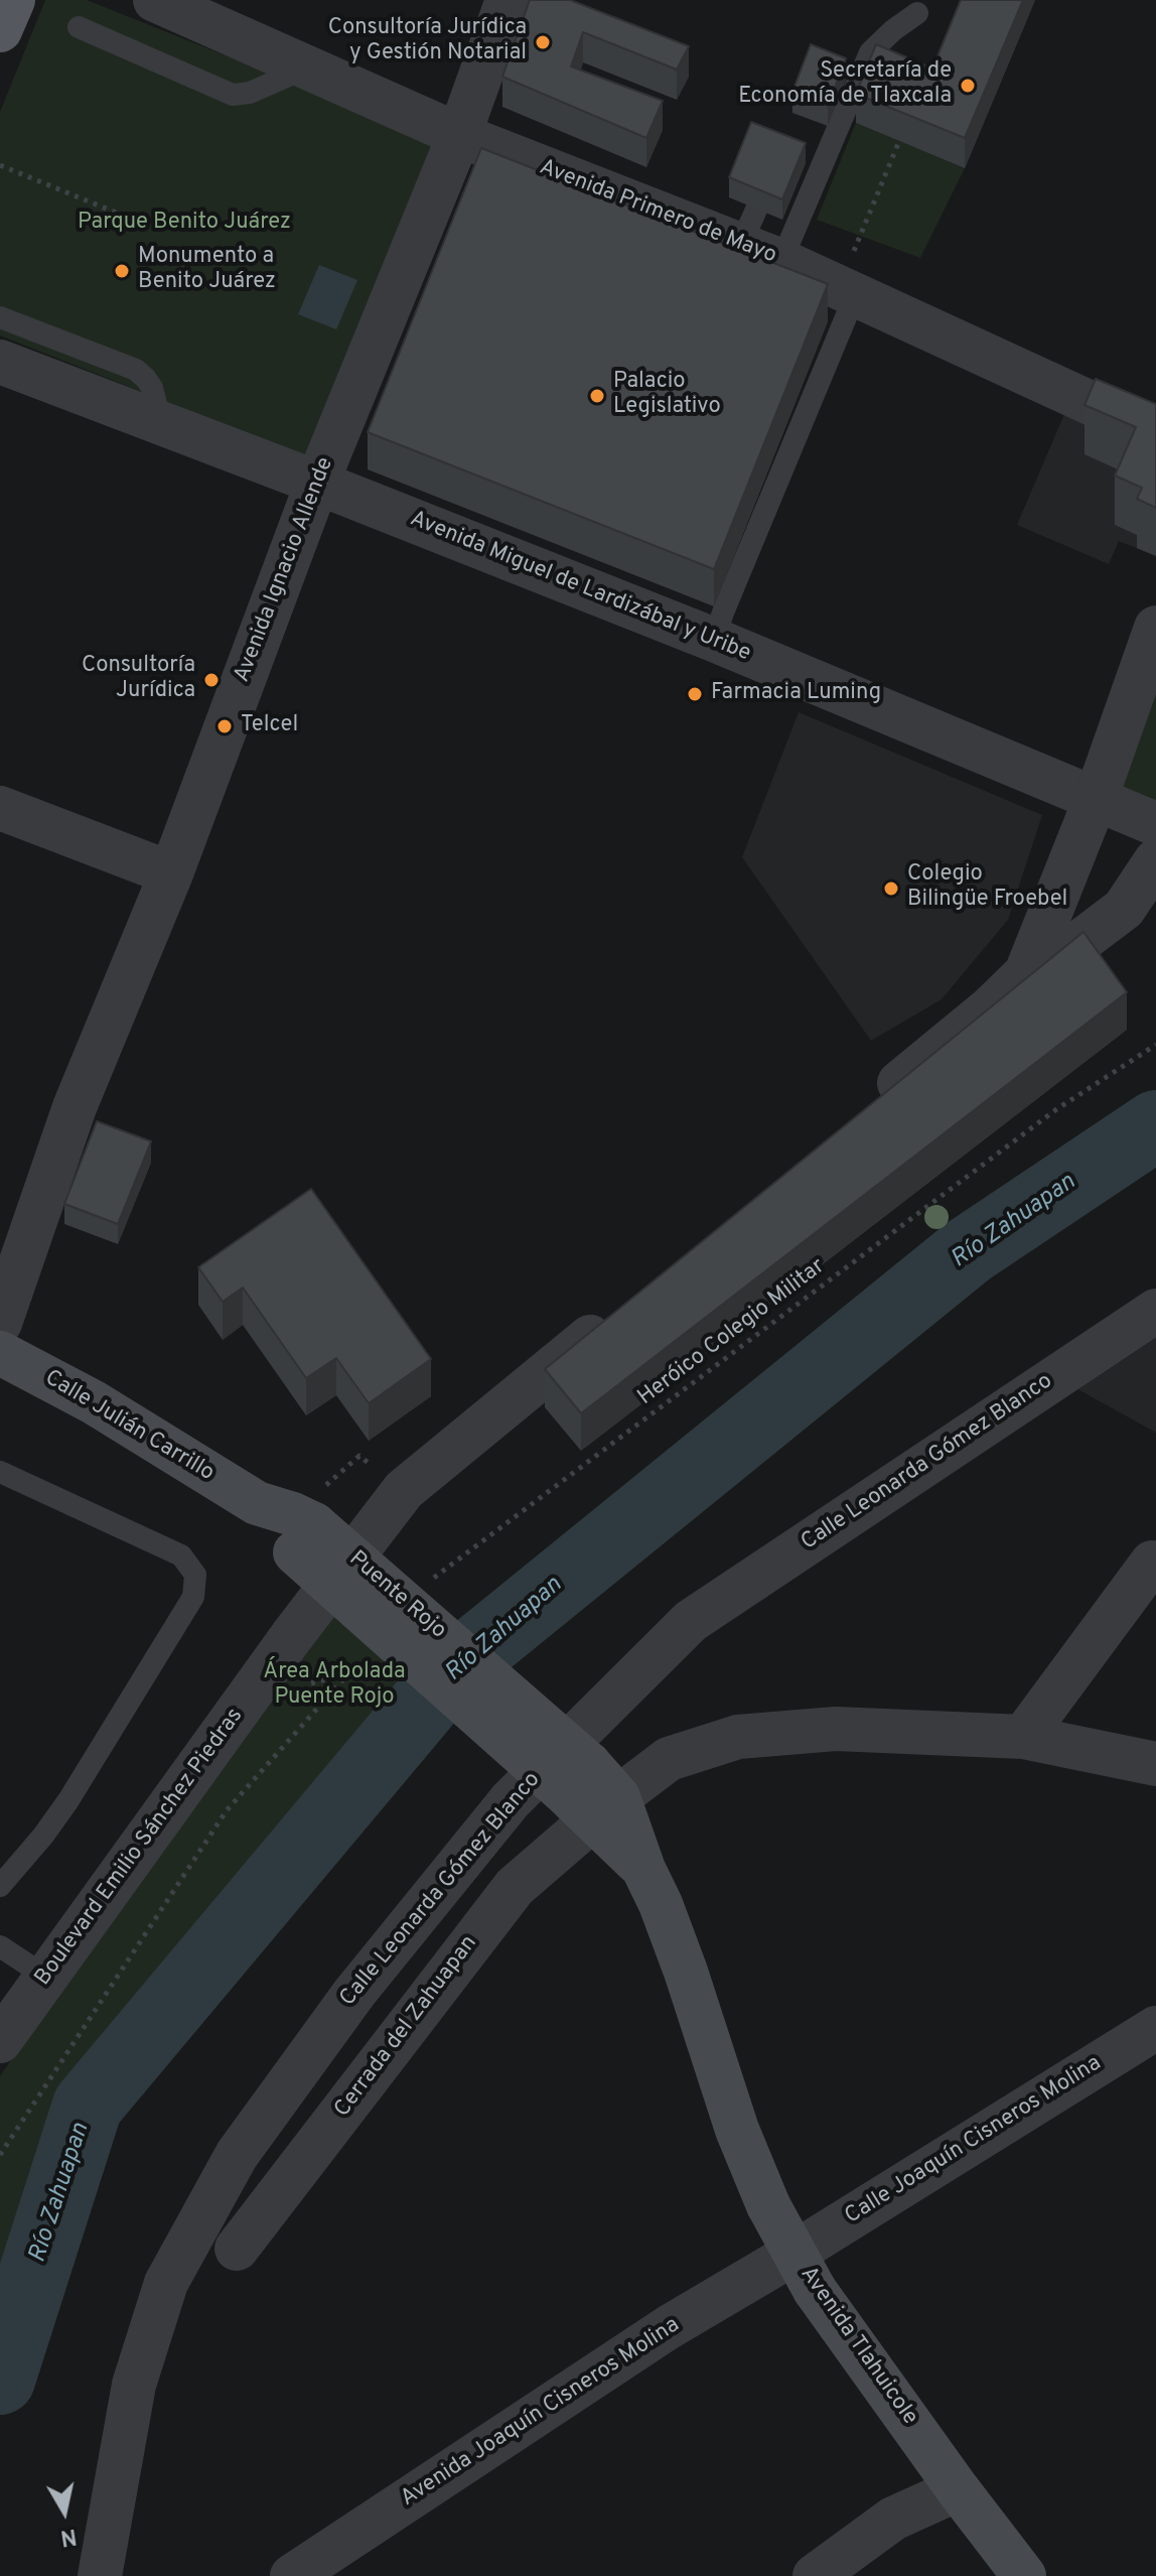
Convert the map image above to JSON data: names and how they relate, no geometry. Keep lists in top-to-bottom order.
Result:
{
  "streets": {
    "main road": ["Calle Julián Carrillo", "Puente Rojo", "Avenida Tlahuicole"],
    "street": [
      "Avenida Primero de Mayo",
      "Avenida Ignacio Allende",
      "Avenida Miguel de Lardizábal y Uribe",
      "Calle Leonarda Gómez Blanco",
      "Boulevard Emilio Sánchez Piedras",
      "Cerrada del Zahuapan",
      "Calle Joaquín Cisneros Molina",
      "Avenida Joaquín Cisneros Molina"
    ],
    "path": ["Heróico Colegio Militar"]
  },
  "crossings": [
    ["Avenida Primero de Mayo", "Avenida Ignacio Allende"],
    ["Avenida Ignacio Allende", "Avenida Miguel de Lardizábal y Uribe"],
    ["Calle Julián Carrillo", "Puente Rojo"],
    ["Puente Rojo", "Avenida Tlahuicole"],
    ["Cerrada del Zahuapan", "Avenida Tlahuicole"],
    ["Calle Joaquín Cisneros Molina", "Avenida Tlahuicole"],
    ["Calle Joaquín Cisneros Molina", "Avenida Joaquín Cisneros Molina"],
    ["Avenida Tlahuicole", "Avenida Joaquín Cisneros Molina"]
  ],
  "water": ["Río Zahuapan"],
  "parks": ["Parque Benito Juárez", "Área Arbolada Puente Rojo"],
  "places": [
    "Consultoría Jurídica y Gestión Notarial",
    "Secretaría de Economía de Tlaxcala",
    "Monumento a Benito Juárez",
    "Palacio Legislativo",
    "Consultoría Jurídica",
    "Farmacia Luming",
    "Telcel",
    "Colegio Bilingüe Froebel"
  ],
  "north": "bottom"
}
